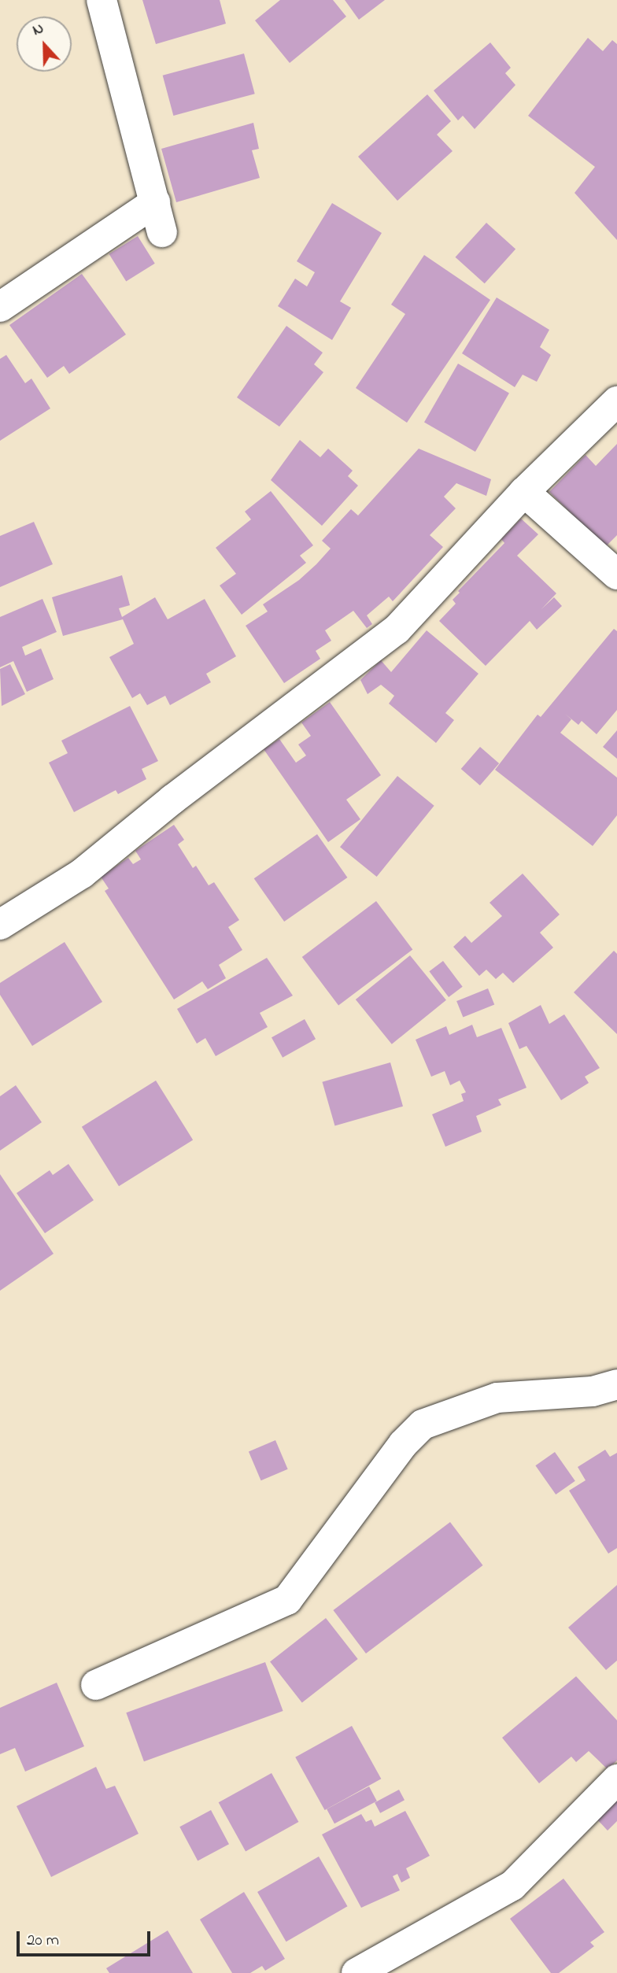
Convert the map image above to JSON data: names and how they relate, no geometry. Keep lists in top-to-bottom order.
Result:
{
  "scale_bar": "20 m",
  "north": "top"
}
